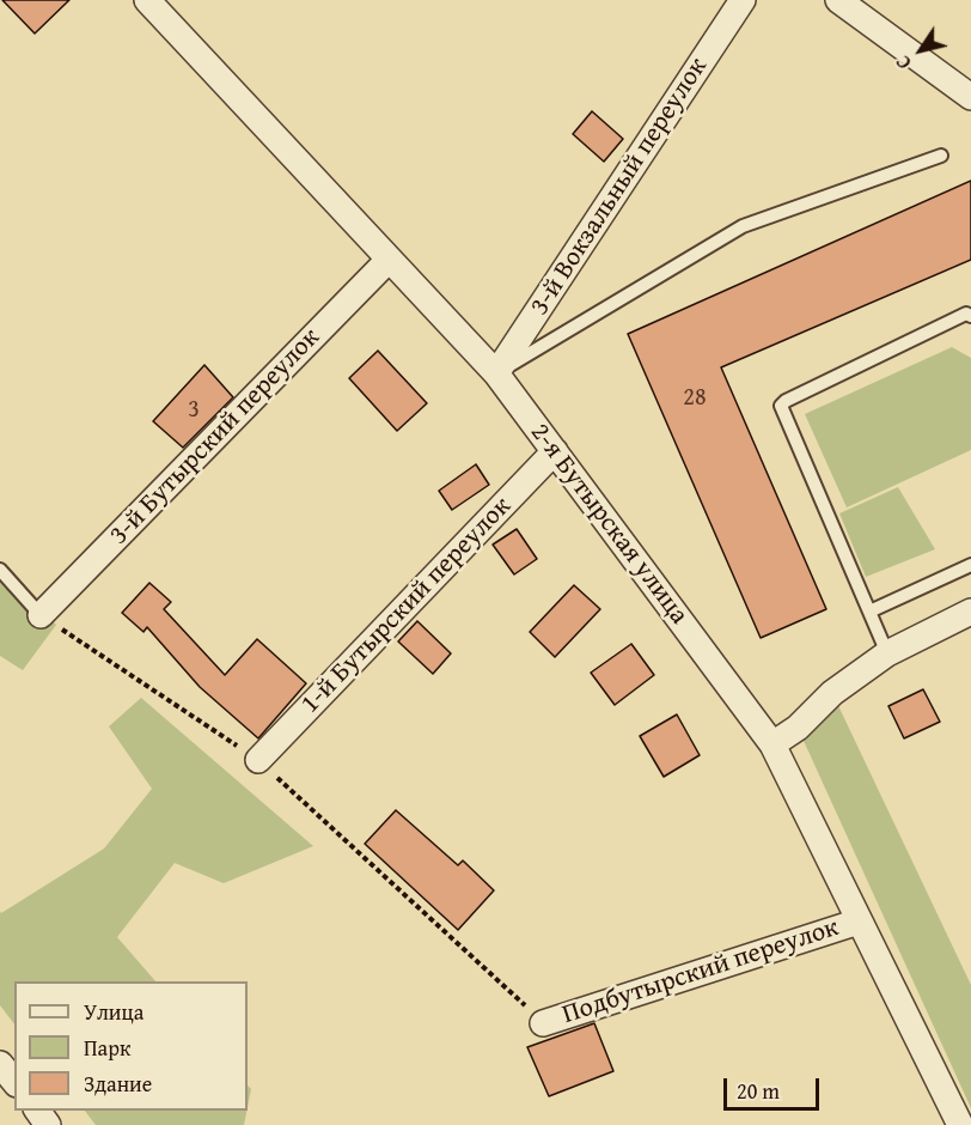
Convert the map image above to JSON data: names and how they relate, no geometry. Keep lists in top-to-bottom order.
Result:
{
  "streets": {
    "street": [
      "3-й Вокзальный переулок",
      "3-й Бутырский переулок",
      "2-я Бутырская улица",
      "1-й Бутырский переулок",
      "Подбутырский переулок"
    ]
  },
  "crossings": [
    ["3-й Вокзальный переулок", "2-я Бутырская улица"],
    ["3-й Бутырский переулок", "2-я Бутырская улица"],
    ["2-я Бутырская улица", "1-й Бутырский переулок"],
    ["2-я Бутырская улица", "Подбутырский переулок"]
  ],
  "house_numbers": ["28", "3"],
  "legend": ["Улица", "Парк", "Здание"],
  "scale_bar": "20 m",
  "north": "bottom left"
}
